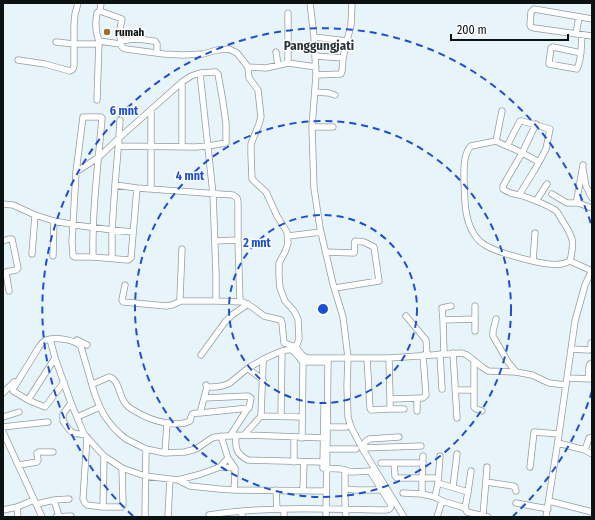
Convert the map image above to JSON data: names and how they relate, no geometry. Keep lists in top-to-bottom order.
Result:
{
  "districts": ["Panggungjati"],
  "places": ["rumah"],
  "scale_bar": "200 m",
  "rings": ["6 mnt", "4 mnt", "2 mnt"]
}
